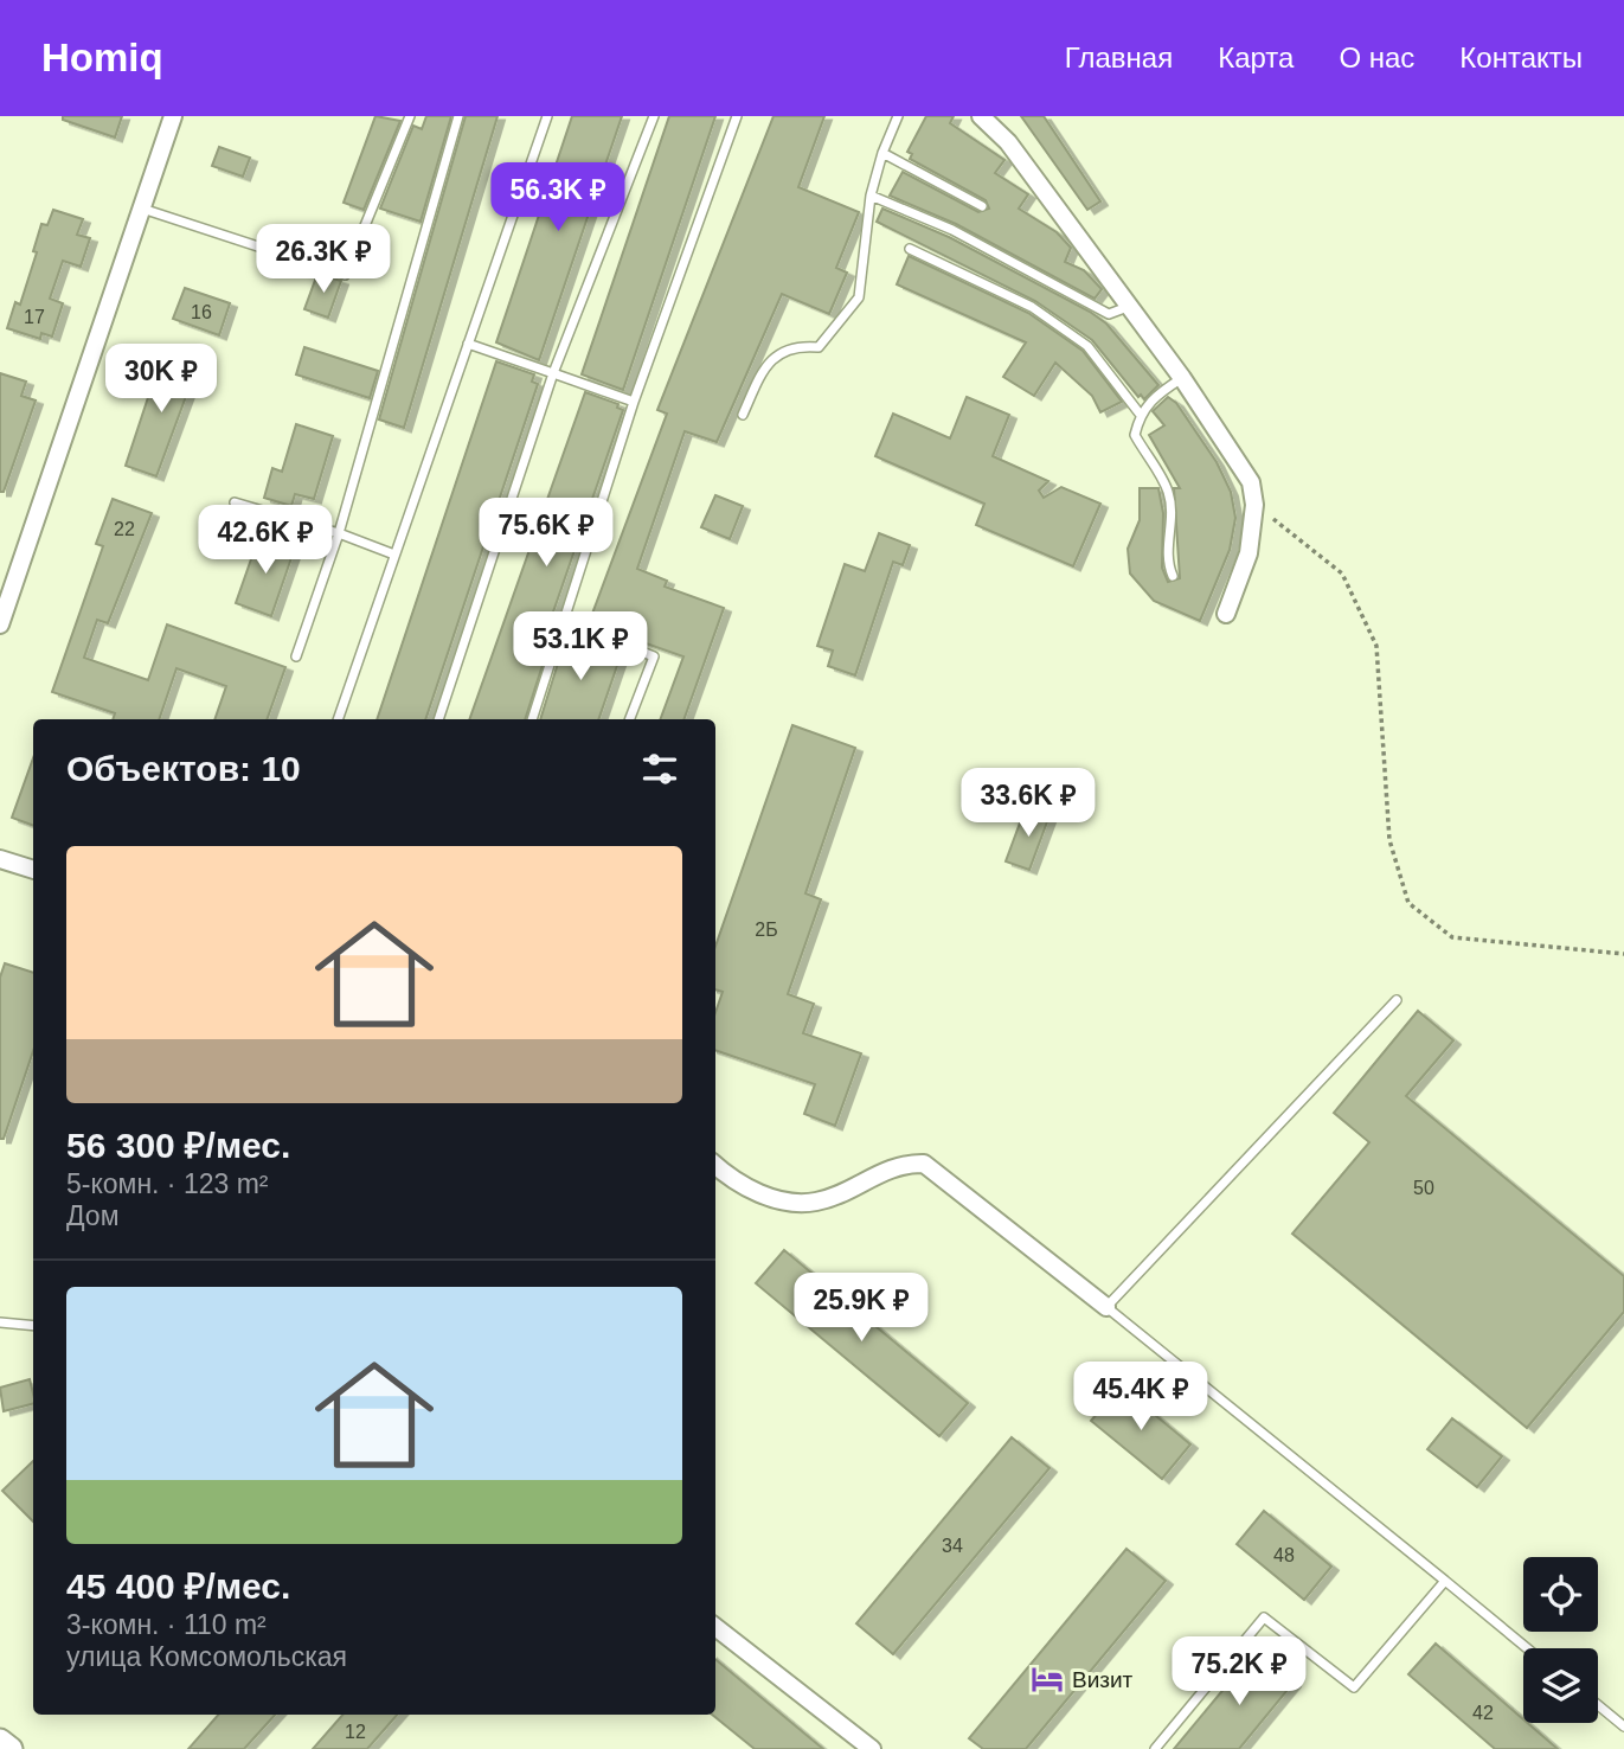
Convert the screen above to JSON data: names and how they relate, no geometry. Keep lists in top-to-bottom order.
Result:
{
  "places": {
    "hotel": ["Визит"]
  },
  "house_numbers": [
    "16",
    "17",
    "22",
    "2Б",
    "50",
    "34",
    "48",
    "42",
    "12"
  ],
  "page": {
    "header": "Homiq",
    "nav": [
      "Главная",
      "Карта",
      "О нас",
      "Контакты"
    ],
    "price": [
      "56.3K ₽",
      "26.3K ₽",
      "30K ₽",
      "75.6K ₽",
      "42.6K ₽",
      "53.1K ₽",
      "33.6K ₽",
      "25.9K ₽",
      "45.4K ₽",
      "75.2K ₽"
    ],
    "heading": "Объектов: 10",
    "list": [
      {
        "name": "56 300 ₽/мес.",
        "note": "5-комн. · 123 m² · Дом"
      },
      {
        "name": "45 400 ₽/мес.",
        "note": "3-комн. · 110 m² · улица Комсомольская"
      }
    ]
  }
}
